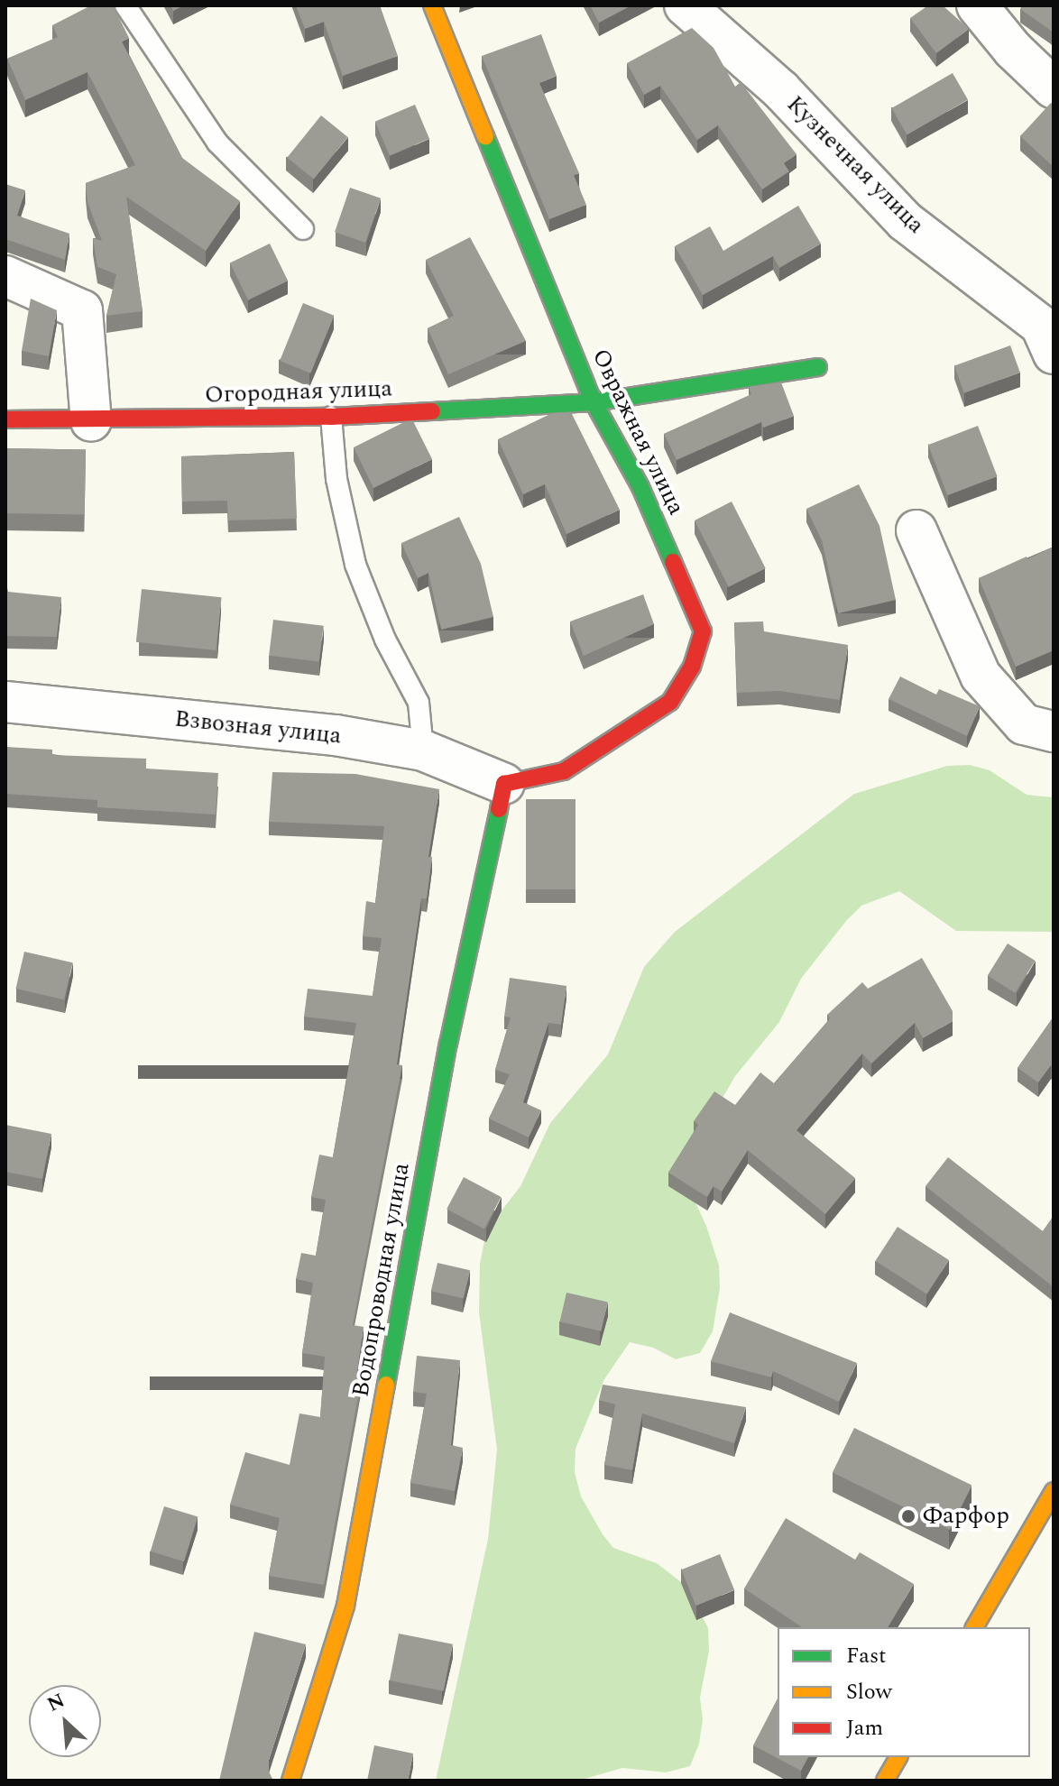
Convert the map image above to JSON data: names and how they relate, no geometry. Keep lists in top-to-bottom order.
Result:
{
  "streets": {
    "street": [
      "Кузнечная улица",
      "Огородная улица",
      "Овражная улица",
      "Взвозная улица",
      "Водопроводная улица"
    ]
  },
  "crossings": [
    ["Огородная улица", "Овражная улица"],
    ["Овражная улица", "Взвозная улица"],
    ["Овражная улица", "Водопроводная улица"],
    ["Взвозная улица", "Водопроводная улица"]
  ],
  "places": ["Фарфор"],
  "legend": ["Fast", "Slow", "Jam"],
  "north": "top left"
}
